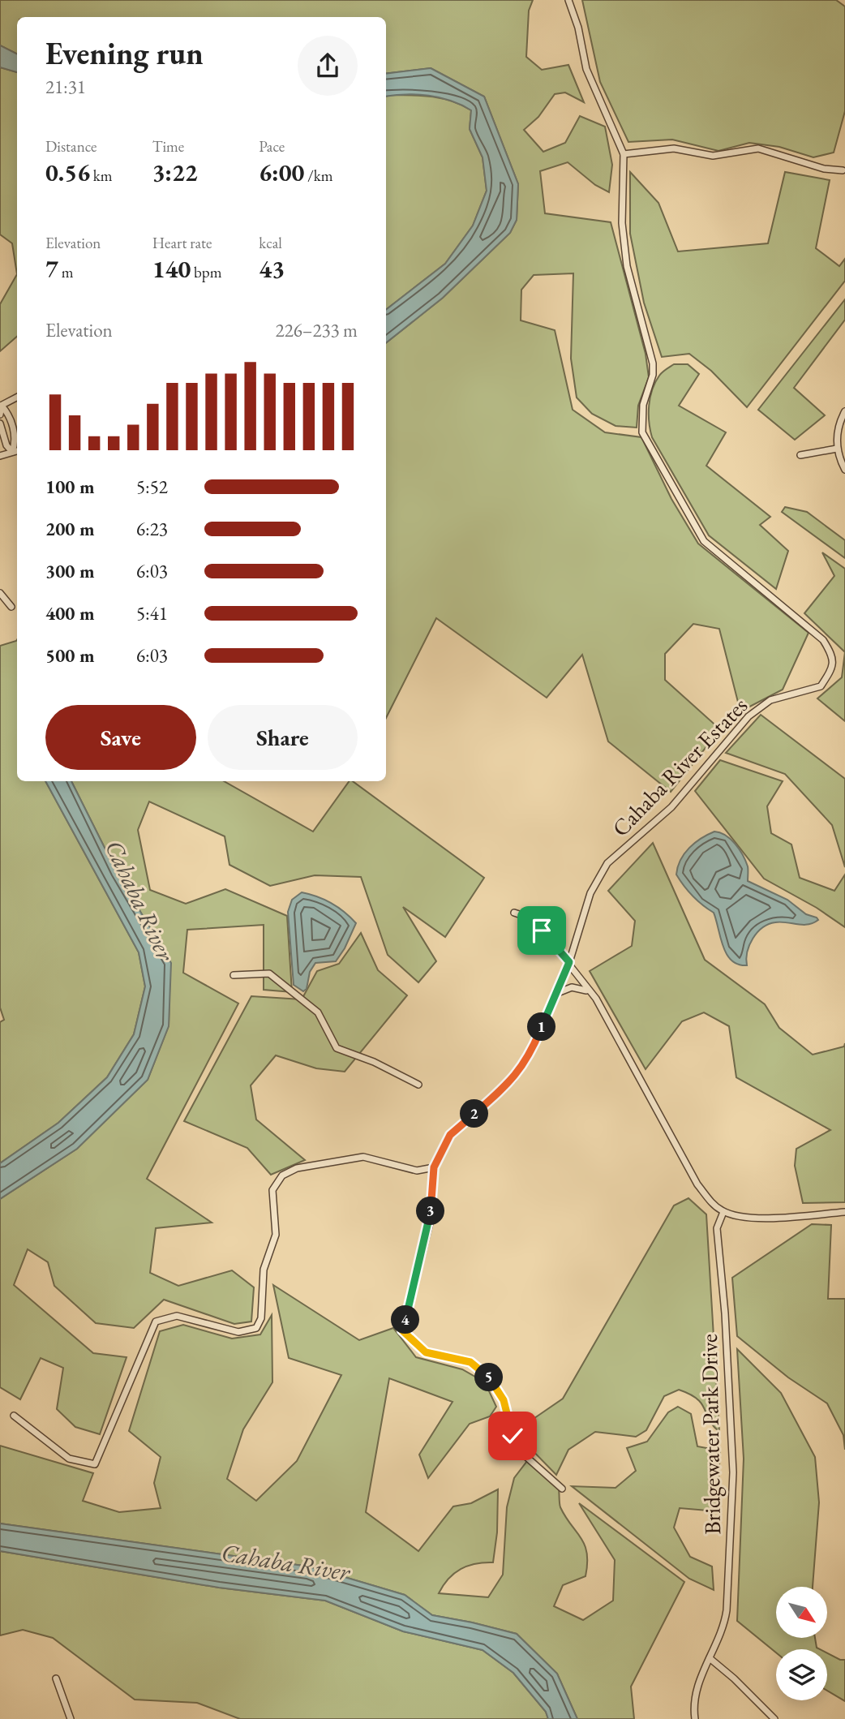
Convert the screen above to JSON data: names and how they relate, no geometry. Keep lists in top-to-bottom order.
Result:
{
  "streets": {
    "street": ["Cahaba River Estates", "Bridgewater Park Drive"]
  },
  "water": ["Cahaba River"],
  "north": "bottom right",
  "page": {
    "heading": ["Evening run", "21:31"],
    "stats": [
      ["Distance", "0.56 km"],
      ["Time", "3:22"],
      ["Pace", "6:00 /km"],
      ["Elevation", "7 m"],
      ["Heart rate", "140 bpm"],
      ["kcal", "43"]
    ],
    "chart": ["Elevation", "226–233 m"],
    "list": [
      {
        "name": "100 m",
        "note": "5:52"
      },
      {
        "name": "200 m",
        "note": "6:23"
      },
      {
        "name": "300 m",
        "note": "6:03"
      },
      {
        "name": "400 m",
        "note": "5:41"
      },
      {
        "name": "500 m",
        "note": "6:03"
      }
    ],
    "buttons": ["Save", "Share"],
    "pins": [
      "1",
      "2",
      "3",
      "4",
      "5"
    ]
  }
}
